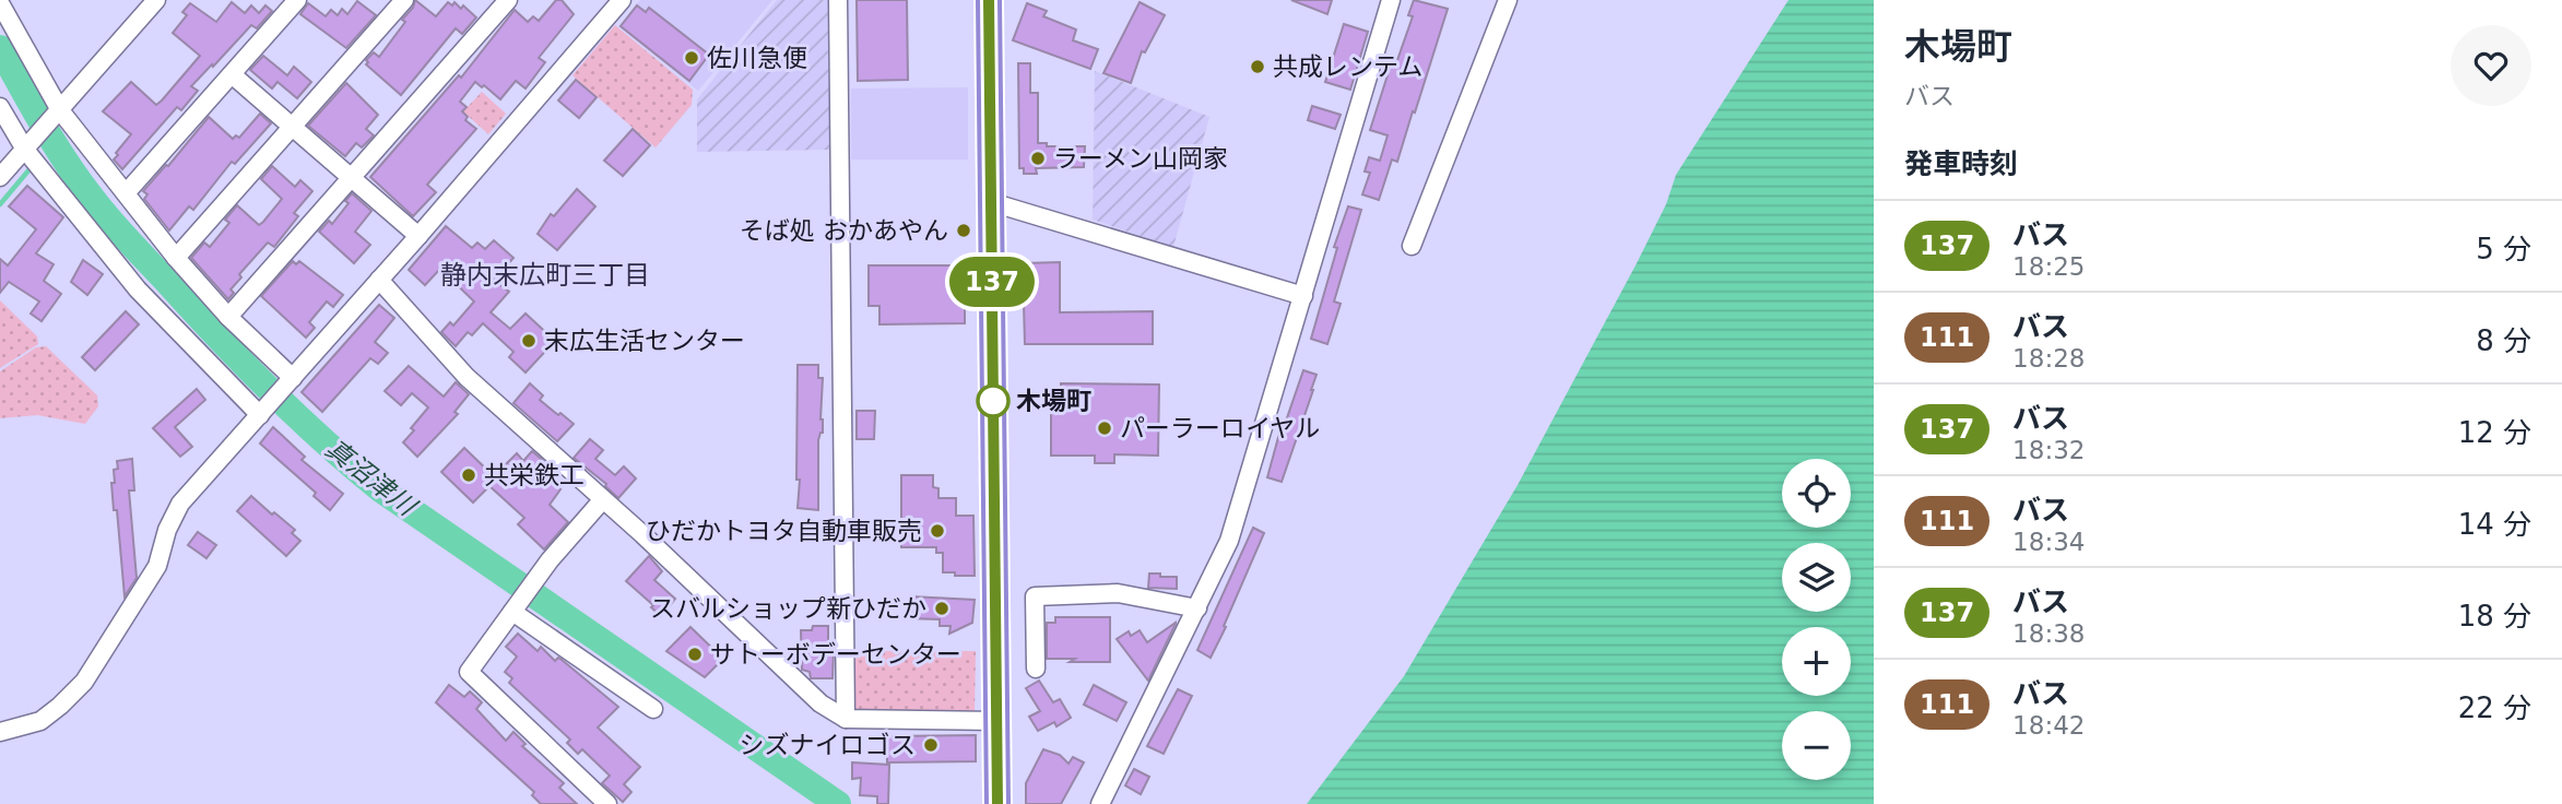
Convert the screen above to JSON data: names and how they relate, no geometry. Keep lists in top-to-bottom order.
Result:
{
  "districts": ["静内末広町三丁目"],
  "water": ["真沼津川"],
  "places": [
    "佐川急便",
    "共成レンテム",
    "ラーメン山岡家",
    "そば処 おかあやん",
    "末広生活センター",
    "木場町",
    "パーラーロイヤル",
    "共栄鉄工",
    "ひだかトヨタ自動車販売",
    "スバルショップ新ひだか",
    "サトーボデーセンター",
    "シズナイロゴス"
  ],
  "lines": ["bus line 137"],
  "page": {
    "on_map": "137",
    "heading": [
      ["木場町", "バス"],
      "発車時刻"
    ],
    "list": [
      {
        "mark": "137",
        "name": "バス",
        "note": "18:25",
        "value": "5 分"
      },
      {
        "mark": "111",
        "name": "バス",
        "note": "18:28",
        "value": "8 分"
      },
      {
        "mark": "137",
        "name": "バス",
        "note": "18:32",
        "value": "12 分"
      },
      {
        "mark": "111",
        "name": "バス",
        "note": "18:34",
        "value": "14 分"
      },
      {
        "mark": "137",
        "name": "バス",
        "note": "18:38",
        "value": "18 分"
      },
      {
        "mark": "111",
        "name": "バス",
        "note": "18:42",
        "value": "22 分"
      }
    ],
    "map_buttons": ["+", "−"]
  }
}
